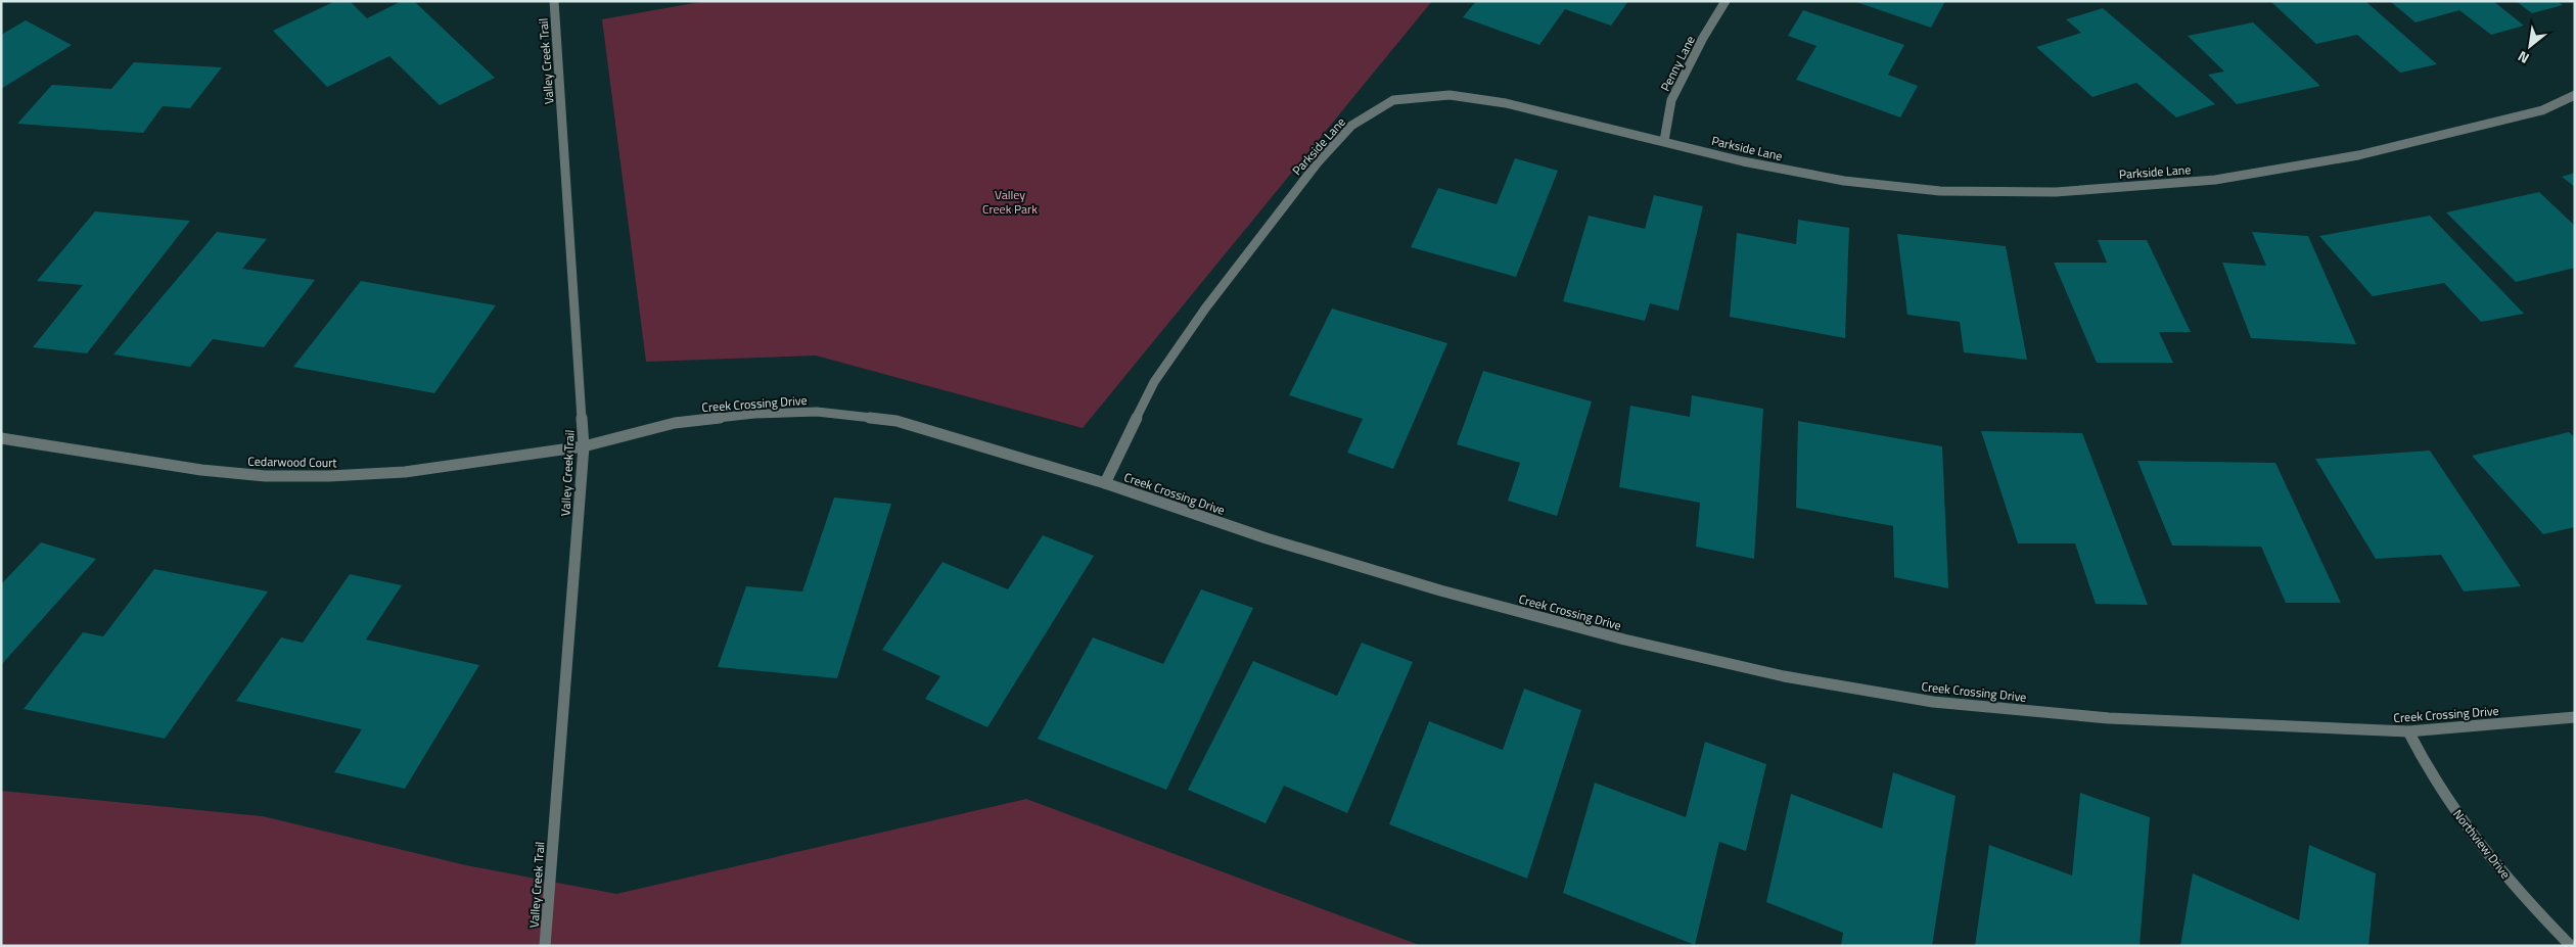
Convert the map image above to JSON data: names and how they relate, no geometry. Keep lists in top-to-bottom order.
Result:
{
  "streets": {
    "street": [
      "Valley Creek Trail",
      "Penny Lane",
      "Parkside Lane",
      "Creek Crossing Drive",
      "Cedarwood Court",
      "Northview Drive"
    ]
  },
  "crossings": [
    ["Valley Creek Trail", "Creek Crossing Drive"],
    ["Valley Creek Trail", "Cedarwood Court"],
    ["Penny Lane", "Parkside Lane"],
    ["Parkside Lane", "Creek Crossing Drive"],
    ["Creek Crossing Drive", "Cedarwood Court"],
    ["Creek Crossing Drive", "Northview Drive"]
  ],
  "parks": ["Valley Creek Park"],
  "north": "bottom left"
}
